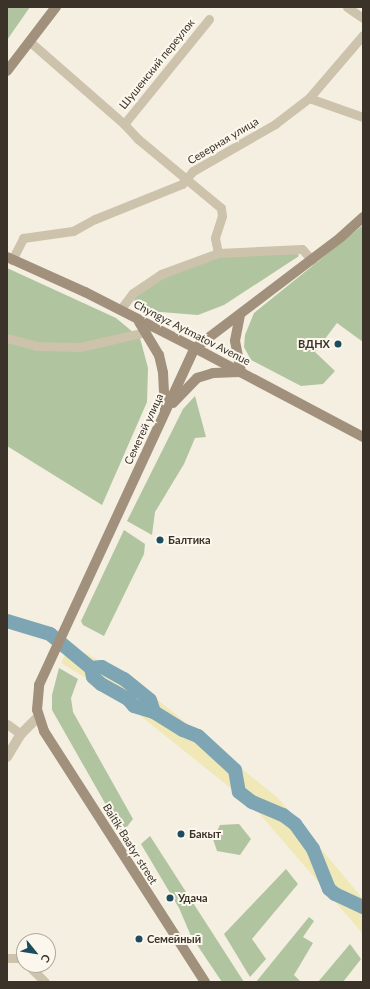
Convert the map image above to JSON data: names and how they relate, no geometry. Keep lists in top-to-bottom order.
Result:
{
  "streets": {
    "main road": ["Chyngyz Aytmatov Avenue", "Семетей улица", "Baitik Baatyr street"],
    "street": ["Шушенский переулок", "Северная улица"]
  },
  "crossings": [
    ["Северная улица", "Chyngyz Aytmatov Avenue"],
    ["Chyngyz Aytmatov Avenue", "Семетей улица"],
    ["Семетей улица", "Baitik Baatyr street"]
  ],
  "places": [
    "ВДНХ",
    "Балтика",
    "Бакыт",
    "Удача",
    "Семейный"
  ],
  "north": "bottom right"
}
